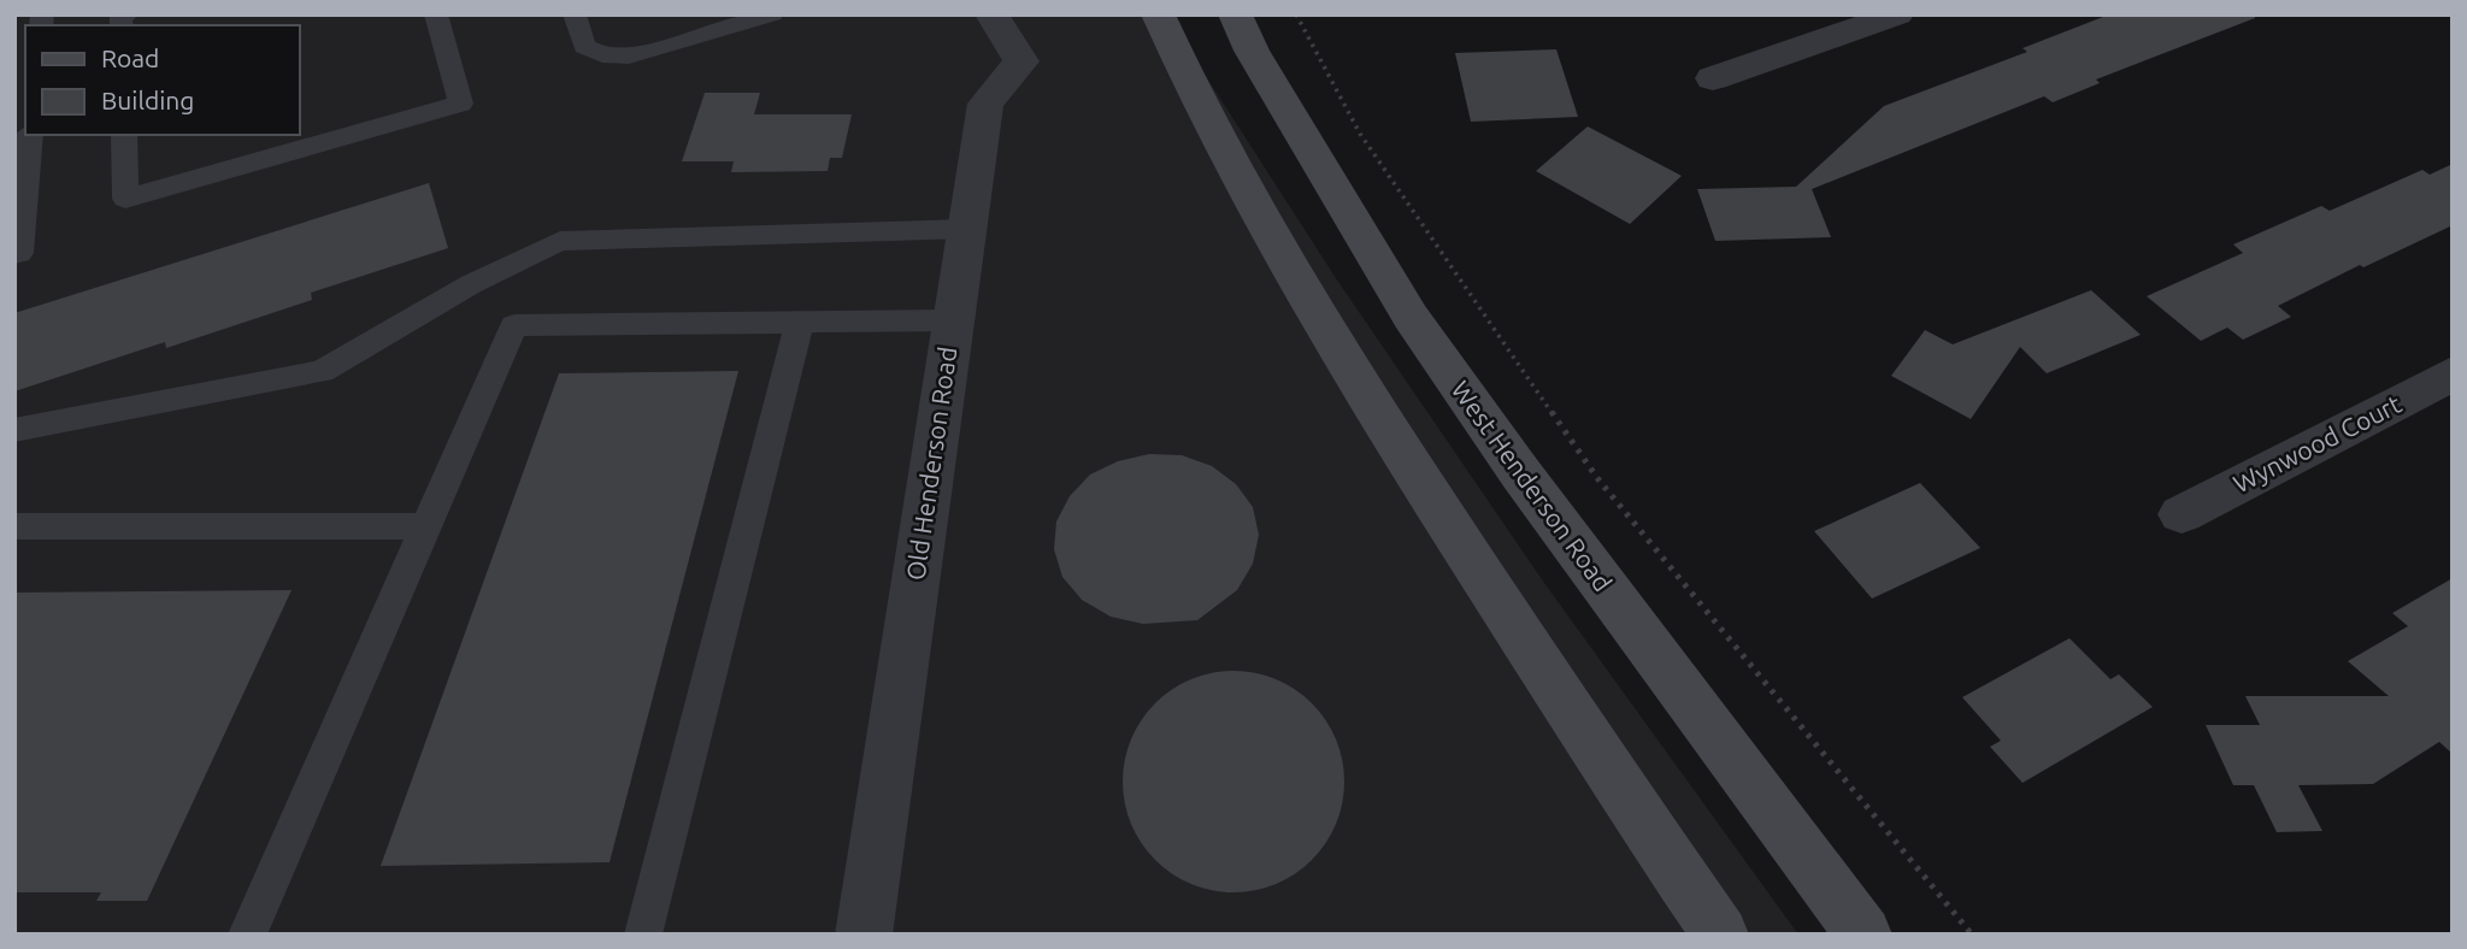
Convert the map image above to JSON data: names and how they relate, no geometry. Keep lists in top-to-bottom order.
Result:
{
  "streets": {
    "main road": ["West Henderson Road"],
    "street": ["Wynwood Court", "Old Henderson Road"]
  },
  "legend": ["Road", "Building"]
}
